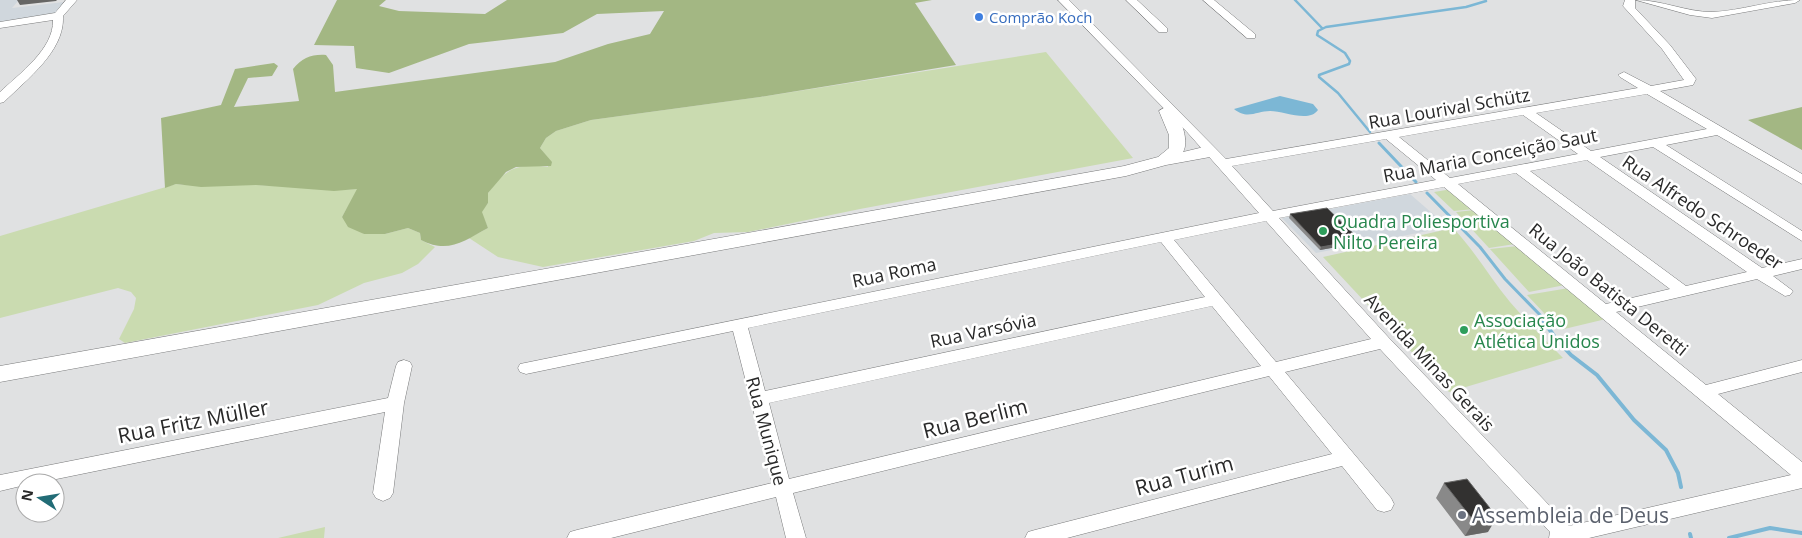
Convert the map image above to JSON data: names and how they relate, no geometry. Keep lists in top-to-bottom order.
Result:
{
  "streets": {
    "street": [
      "Rua Lourival Schütz",
      "Rua Maria Conceição Saut",
      "Rua Alfredo Schroeder",
      "Rua Roma",
      "Rua João Batista Deretti",
      "Rua Varsóvia",
      "Avenida Minas Gerais",
      "Rua Berlim",
      "Rua Fritz Müller",
      "Rua Munique",
      "Rua Turim"
    ]
  },
  "crossings": [
    ["Rua Lourival Schütz", "Rua Alfredo Schroeder"],
    ["Rua Lourival Schütz", "Rua João Batista Deretti"],
    ["Rua Lourival Schütz", "Avenida Minas Gerais"],
    ["Rua Maria Conceição Saut", "Rua Alfredo Schroeder"],
    ["Rua Maria Conceição Saut", "Rua Roma"],
    ["Rua Maria Conceição Saut", "Rua João Batista Deretti"],
    ["Rua Maria Conceição Saut", "Avenida Minas Gerais"],
    ["Rua Roma", "Avenida Minas Gerais"],
    ["Rua Roma", "Rua Munique"],
    ["Rua Varsóvia", "Rua Munique"],
    ["Avenida Minas Gerais", "Rua Berlim"],
    ["Rua Berlim", "Rua Munique"]
  ],
  "places": [
    "Comprão Koch",
    "Quadra Poliesportiva Nilto Pereira",
    "Associação Atlética Unidos",
    "Assembleia de Deus"
  ],
  "north": "left"
}
